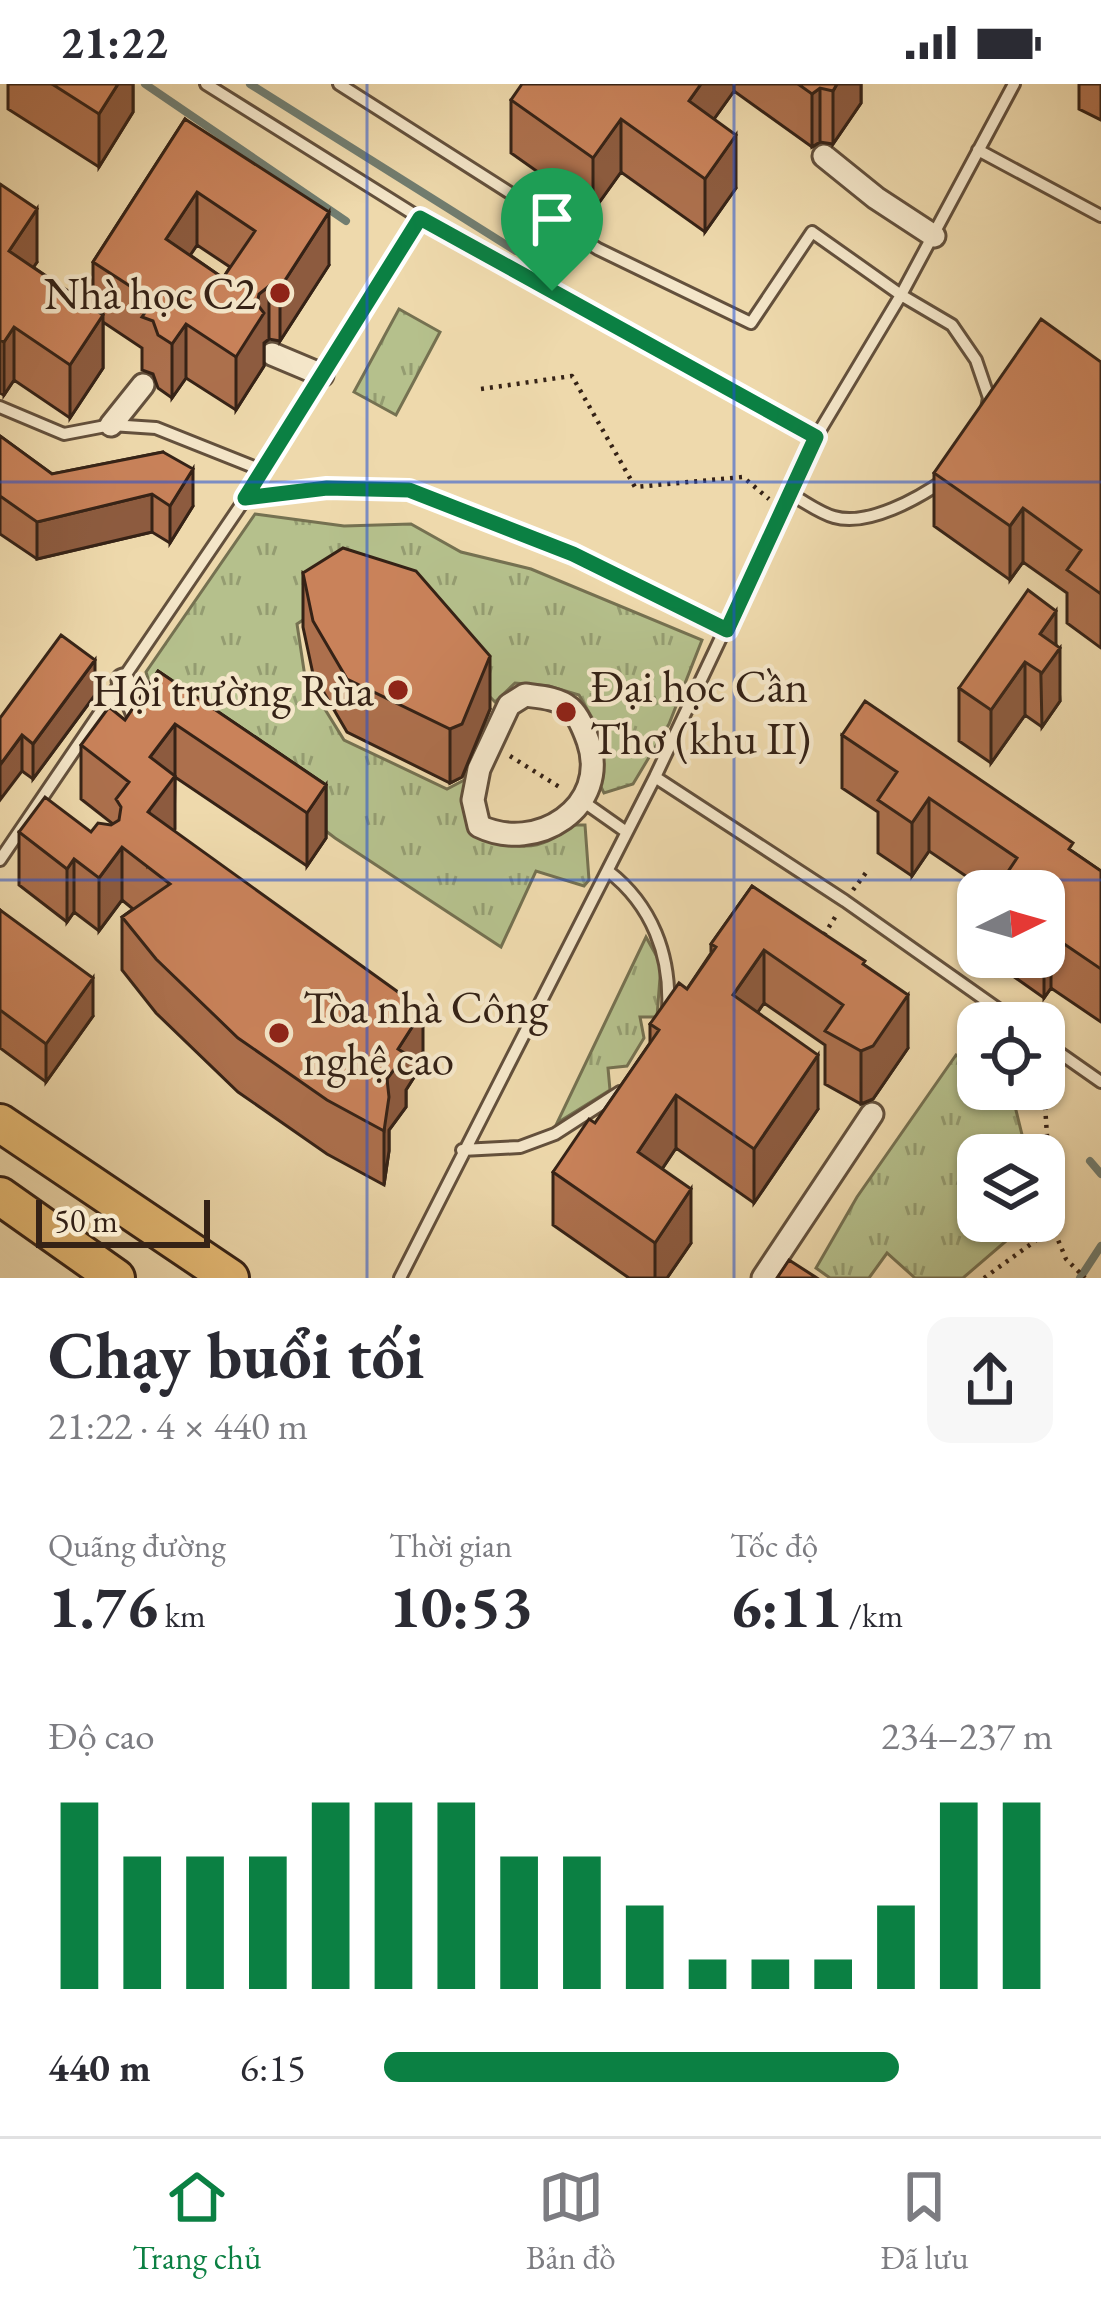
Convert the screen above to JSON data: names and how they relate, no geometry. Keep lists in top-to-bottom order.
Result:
{
  "places": [
    "Nhà học C2",
    "Hội trường Rùa",
    "Đại học Cần Thơ (khu II)",
    "Tòa nhà Công nghệ cao"
  ],
  "scale_bar": "50 m",
  "north": "right",
  "page": {
    "status": "21:22",
    "scale": "50 m",
    "heading": ["Chạy buổi tối", "21:22 · 4 × 440 m"],
    "stats": [
      ["Quãng đường", "1.76 km"],
      ["Thời gian", "10:53"],
      ["Tốc độ", "6:11 /km"]
    ],
    "chart": ["Độ cao", "234–237 m"],
    "list": [
      {
        "name": "440 m",
        "note": "6:15"
      }
    ],
    "tabs": ["Trang chủ", "Bản đồ", "Đã lưu"]
  }
}
